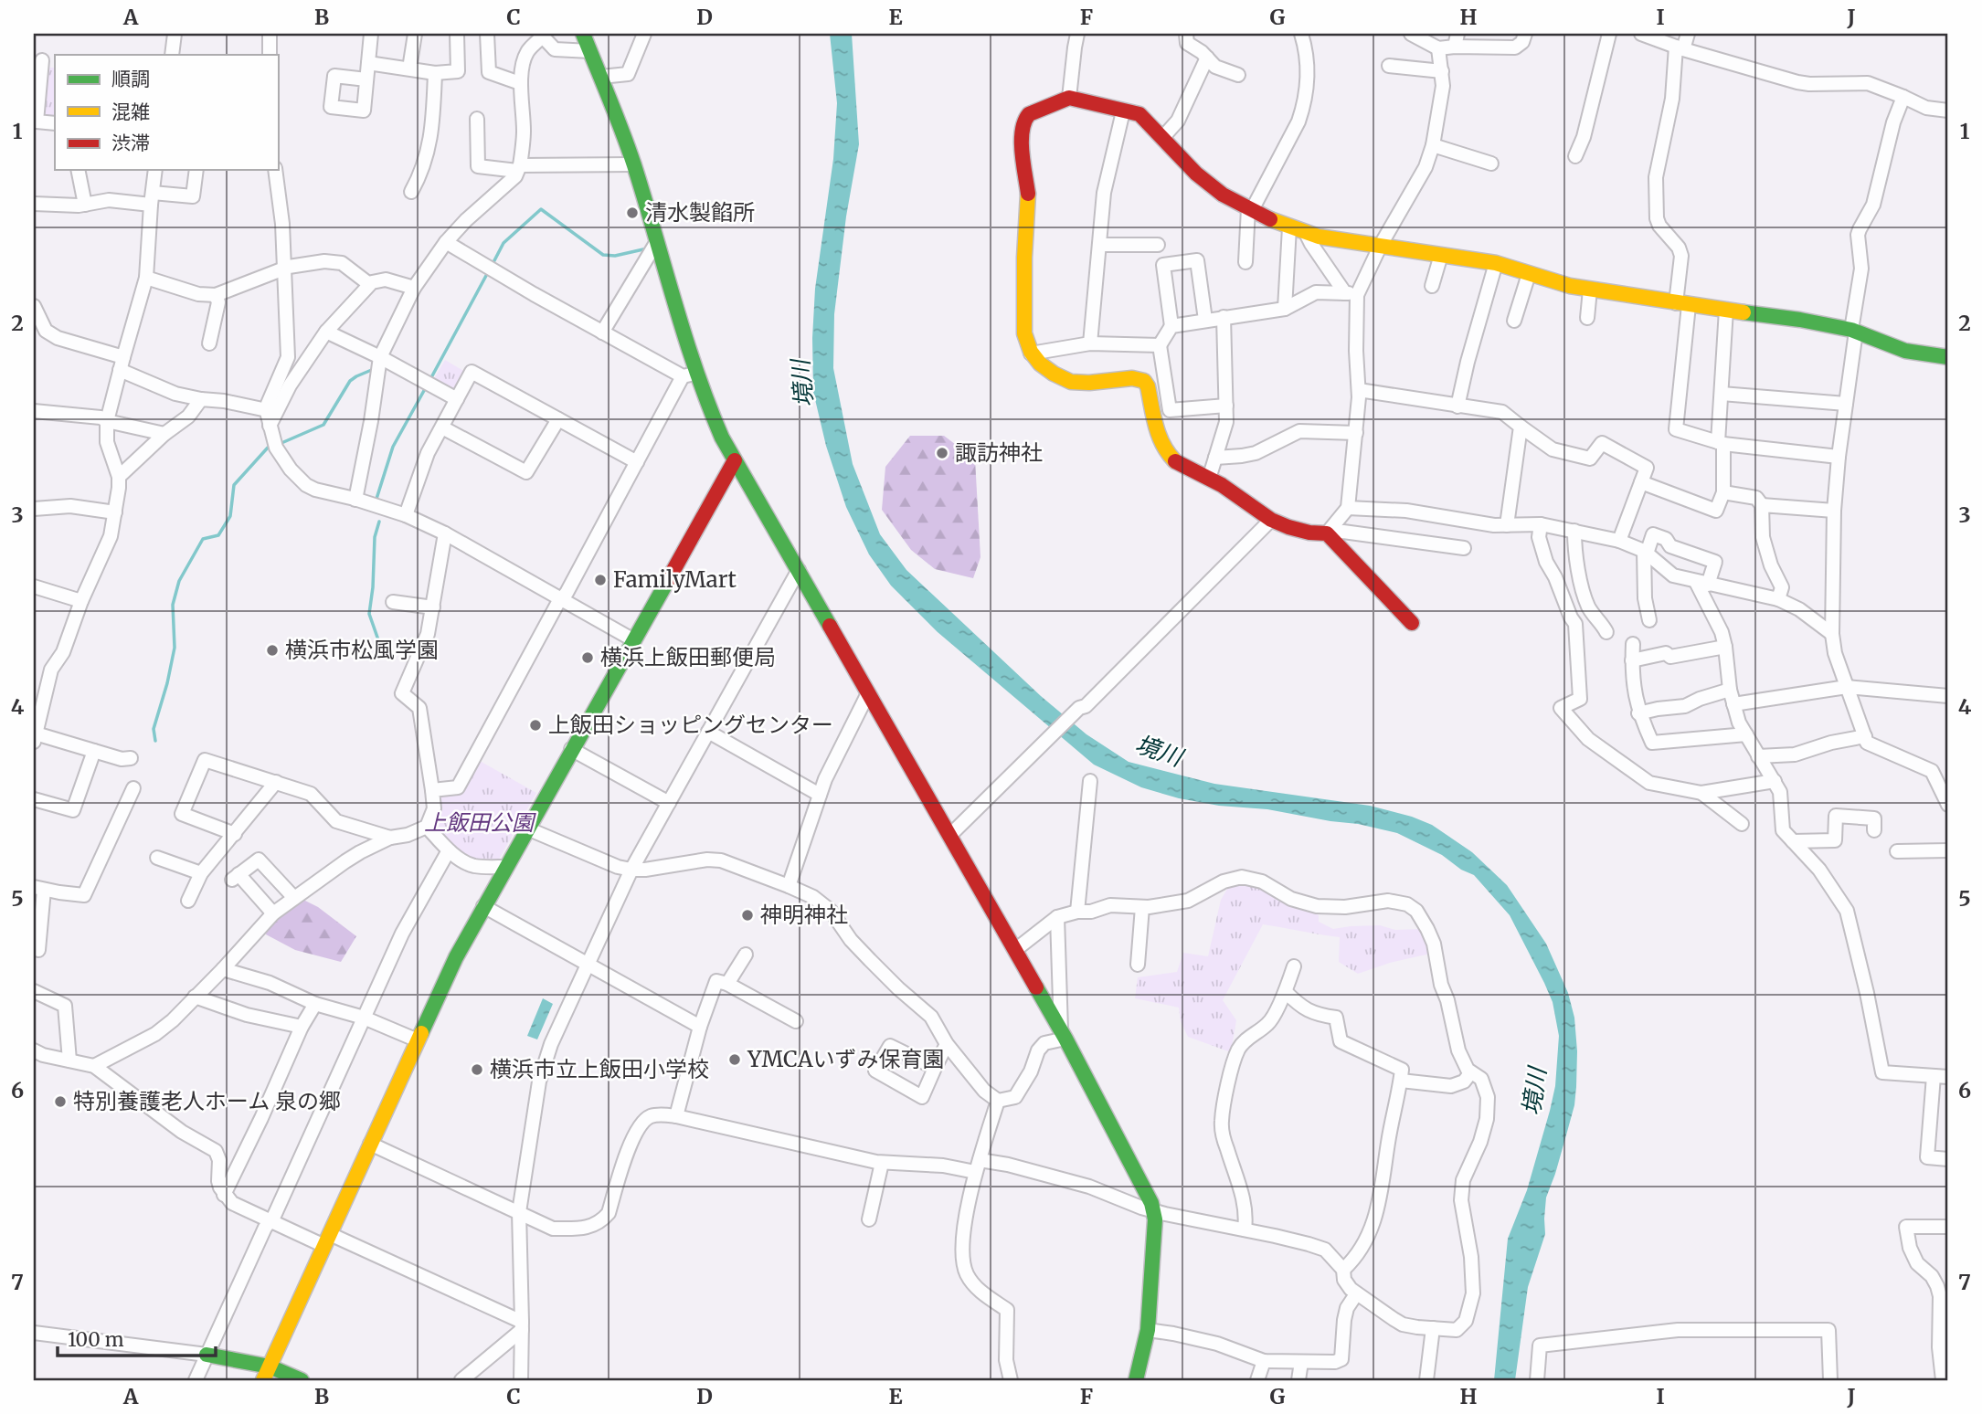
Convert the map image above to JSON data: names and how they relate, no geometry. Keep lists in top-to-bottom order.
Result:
{
  "water": ["境川"],
  "parks": ["上飯田公園"],
  "places": [
    "清水製餡所",
    "諏訪神社",
    "FamilyMart",
    "横浜市松風学園",
    "横浜上飯田郵便局",
    "上飯田ショッピングセンター",
    "神明神社",
    "YMCAいずみ保育園",
    "横浜市立上飯田小学校",
    "特別養護老人ホーム 泉の郷"
  ],
  "legend": ["順調", "混雑", "渋滞"],
  "scale_bar": "100 m",
  "grid": {
    "columns": [
      "A",
      "B",
      "C",
      "D",
      "E",
      "F",
      "G",
      "H",
      "I",
      "J"
    ],
    "rows": [
      "1",
      "2",
      "3",
      "4",
      "5",
      "6",
      "7"
    ]
  }
}
